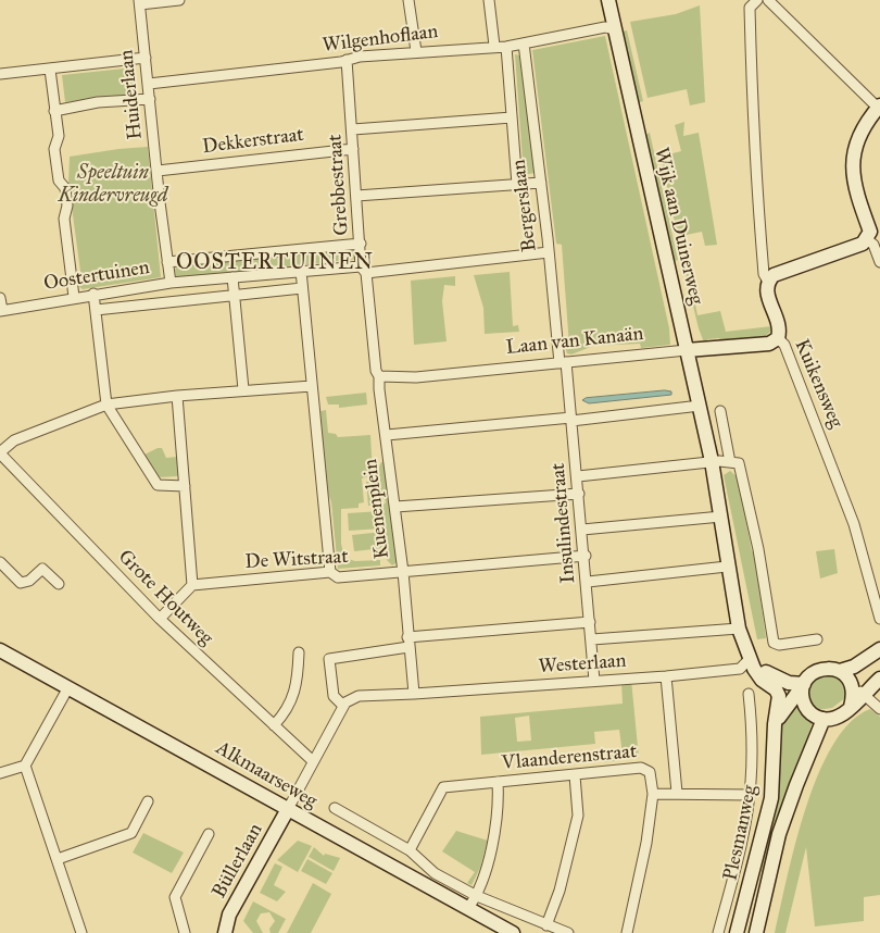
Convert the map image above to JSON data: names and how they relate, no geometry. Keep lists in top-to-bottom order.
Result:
{
  "streets": {
    "main road": [
      "Wijk aan Duinerweg",
      "Laan van Kanaän",
      "Kuikensweg",
      "Alkmaarseweg",
      "Plesmanweg",
      "Büllerlaan"
    ],
    "street": [
      "Wilgenhoflaan",
      "Huiderlaan",
      "Dekkerstraat",
      "Grebbestraat",
      "Bergerslaan",
      "Oostertuinen",
      "Kuenenplein",
      "Insulindestraat",
      "De Witstraat",
      "Grote Houtweg",
      "Westerlaan",
      "Vlaanderenstraat"
    ]
  },
  "crossings": [
    ["Wilgenhoflaan", "Huiderlaan"],
    ["Wilgenhoflaan", "Grebbestraat"],
    ["Wilgenhoflaan", "Bergerslaan"],
    ["Wilgenhoflaan", "Wijk aan Duinerweg"],
    ["Huiderlaan", "Dekkerstraat"],
    ["Huiderlaan", "Oostertuinen"],
    ["Dekkerstraat", "Grebbestraat"],
    ["Grebbestraat", "Oostertuinen"],
    ["Grebbestraat", "Laan van Kanaän"],
    ["Grebbestraat", "Kuenenplein"],
    ["Bergerslaan", "Oostertuinen"],
    ["Bergerslaan", "Laan van Kanaän"],
    ["Bergerslaan", "Insulindestraat"],
    ["Wijk aan Duinerweg", "Laan van Kanaän"],
    ["Wijk aan Duinerweg", "Westerlaan"],
    ["Wijk aan Duinerweg", "Plesmanweg"],
    ["Laan van Kanaän", "Kuikensweg"],
    ["Laan van Kanaän", "Kuenenplein"],
    ["Laan van Kanaän", "Insulindestraat"],
    ["Kuenenplein", "De Witstraat"],
    ["Kuenenplein", "Westerlaan"],
    ["Insulindestraat", "De Witstraat"],
    ["Insulindestraat", "Westerlaan"],
    ["Vlaanderenstraat", "Alkmaarseweg"],
    ["Alkmaarseweg", "Büllerlaan"]
  ],
  "districts": ["OOSTERTUINEN"],
  "parks": ["Speeltuin Kindervreugd"]
}
